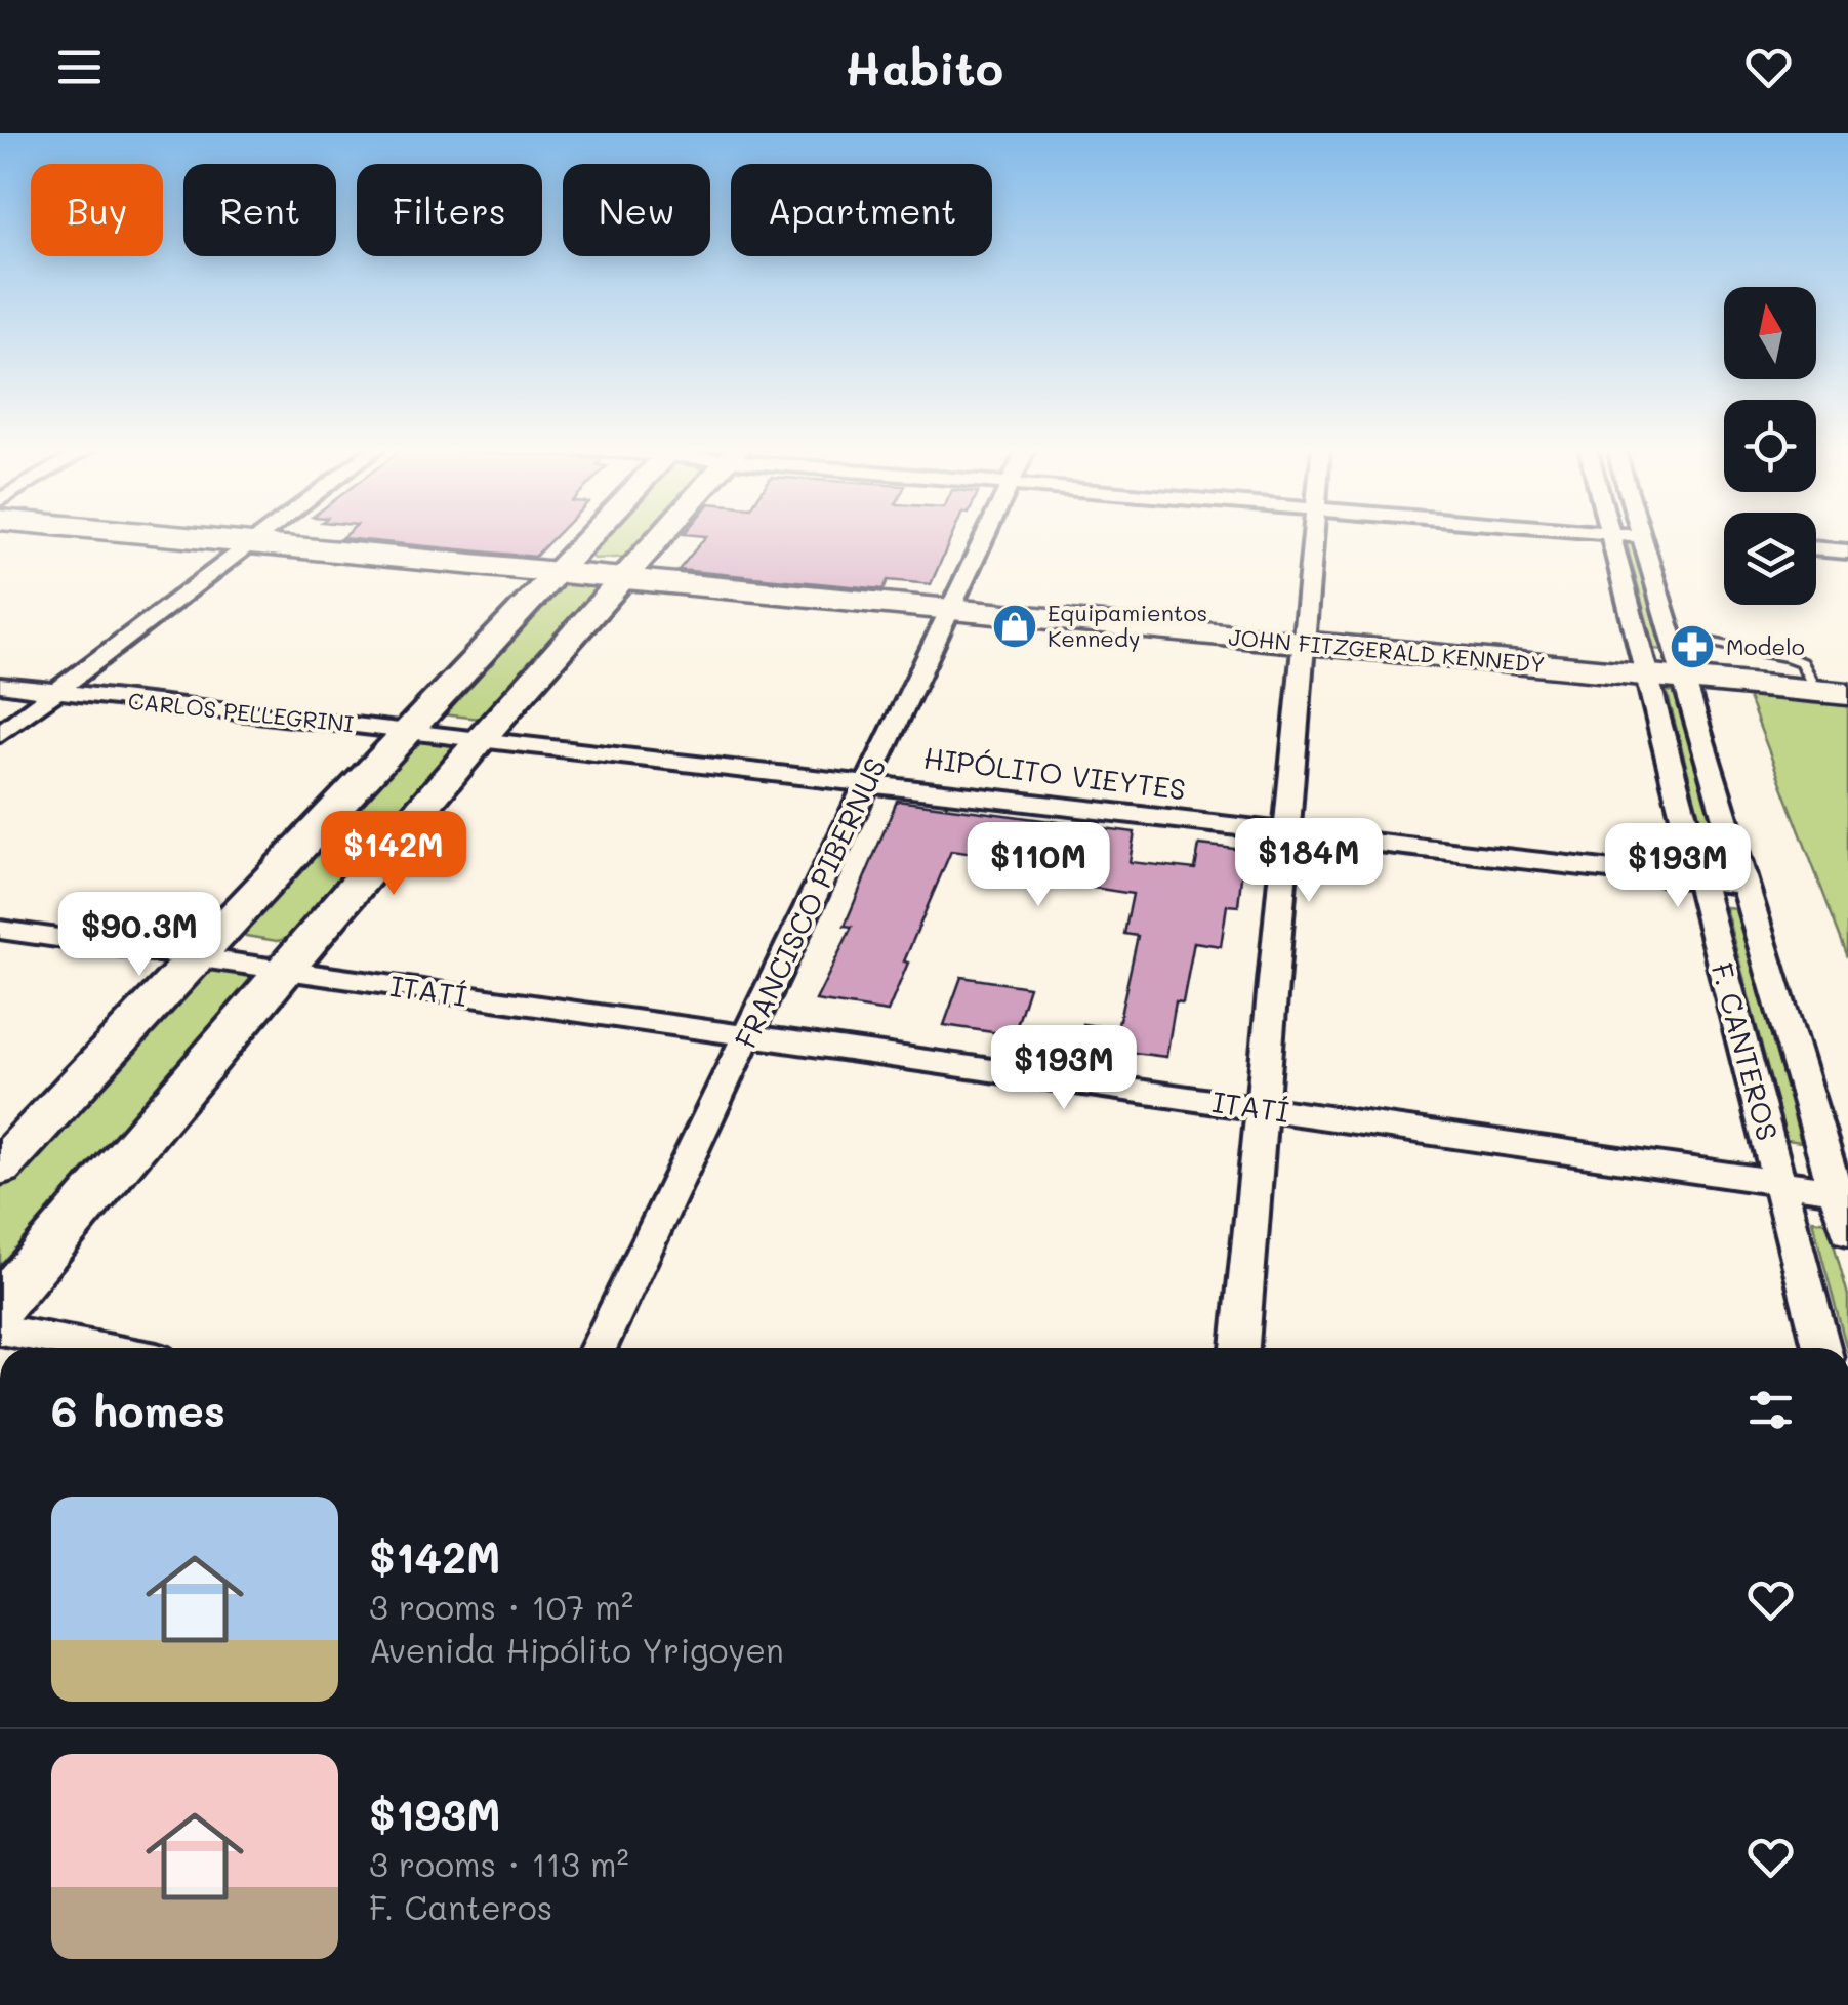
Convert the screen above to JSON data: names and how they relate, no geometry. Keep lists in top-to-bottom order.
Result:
{
  "streets": {
    "main road": ["JOHN FITZGERALD KENNEDY"],
    "street": [
      "CARLOS PELLEGRINI",
      "HIPÓLITO VIEYTES",
      "FRANCISCO PIBERNUS",
      "ITATÍ",
      "F. CANTEROS"
    ]
  },
  "crossings": [
    ["JOHN FITZGERALD KENNEDY", "FRANCISCO PIBERNUS"],
    ["JOHN FITZGERALD KENNEDY", "F. CANTEROS"],
    ["CARLOS PELLEGRINI", "HIPÓLITO VIEYTES"],
    ["HIPÓLITO VIEYTES", "FRANCISCO PIBERNUS"],
    ["HIPÓLITO VIEYTES", "F. CANTEROS"],
    ["FRANCISCO PIBERNUS", "ITATÍ"],
    ["ITATÍ", "F. CANTEROS"]
  ],
  "places": {
    "shop": ["Equipamientos Kennedy"],
    "pharmacy": ["Modelo"]
  },
  "north": "top",
  "page": {
    "header": "Habito",
    "chip": [
      "Buy",
      "Rent",
      "Filters",
      "New",
      "Apartment"
    ],
    "price": [
      "$142M",
      "$184M",
      "$110M",
      "$193M",
      "$90.3M",
      "$193M"
    ],
    "heading": "6 homes",
    "list": [
      {
        "name": "$142M",
        "note": "3 rooms · 107 m² · Avenida Hipólito Yrigoyen"
      },
      {
        "name": "$193M",
        "note": "3 rooms · 113 m² · F. Canteros"
      }
    ]
  }
}
